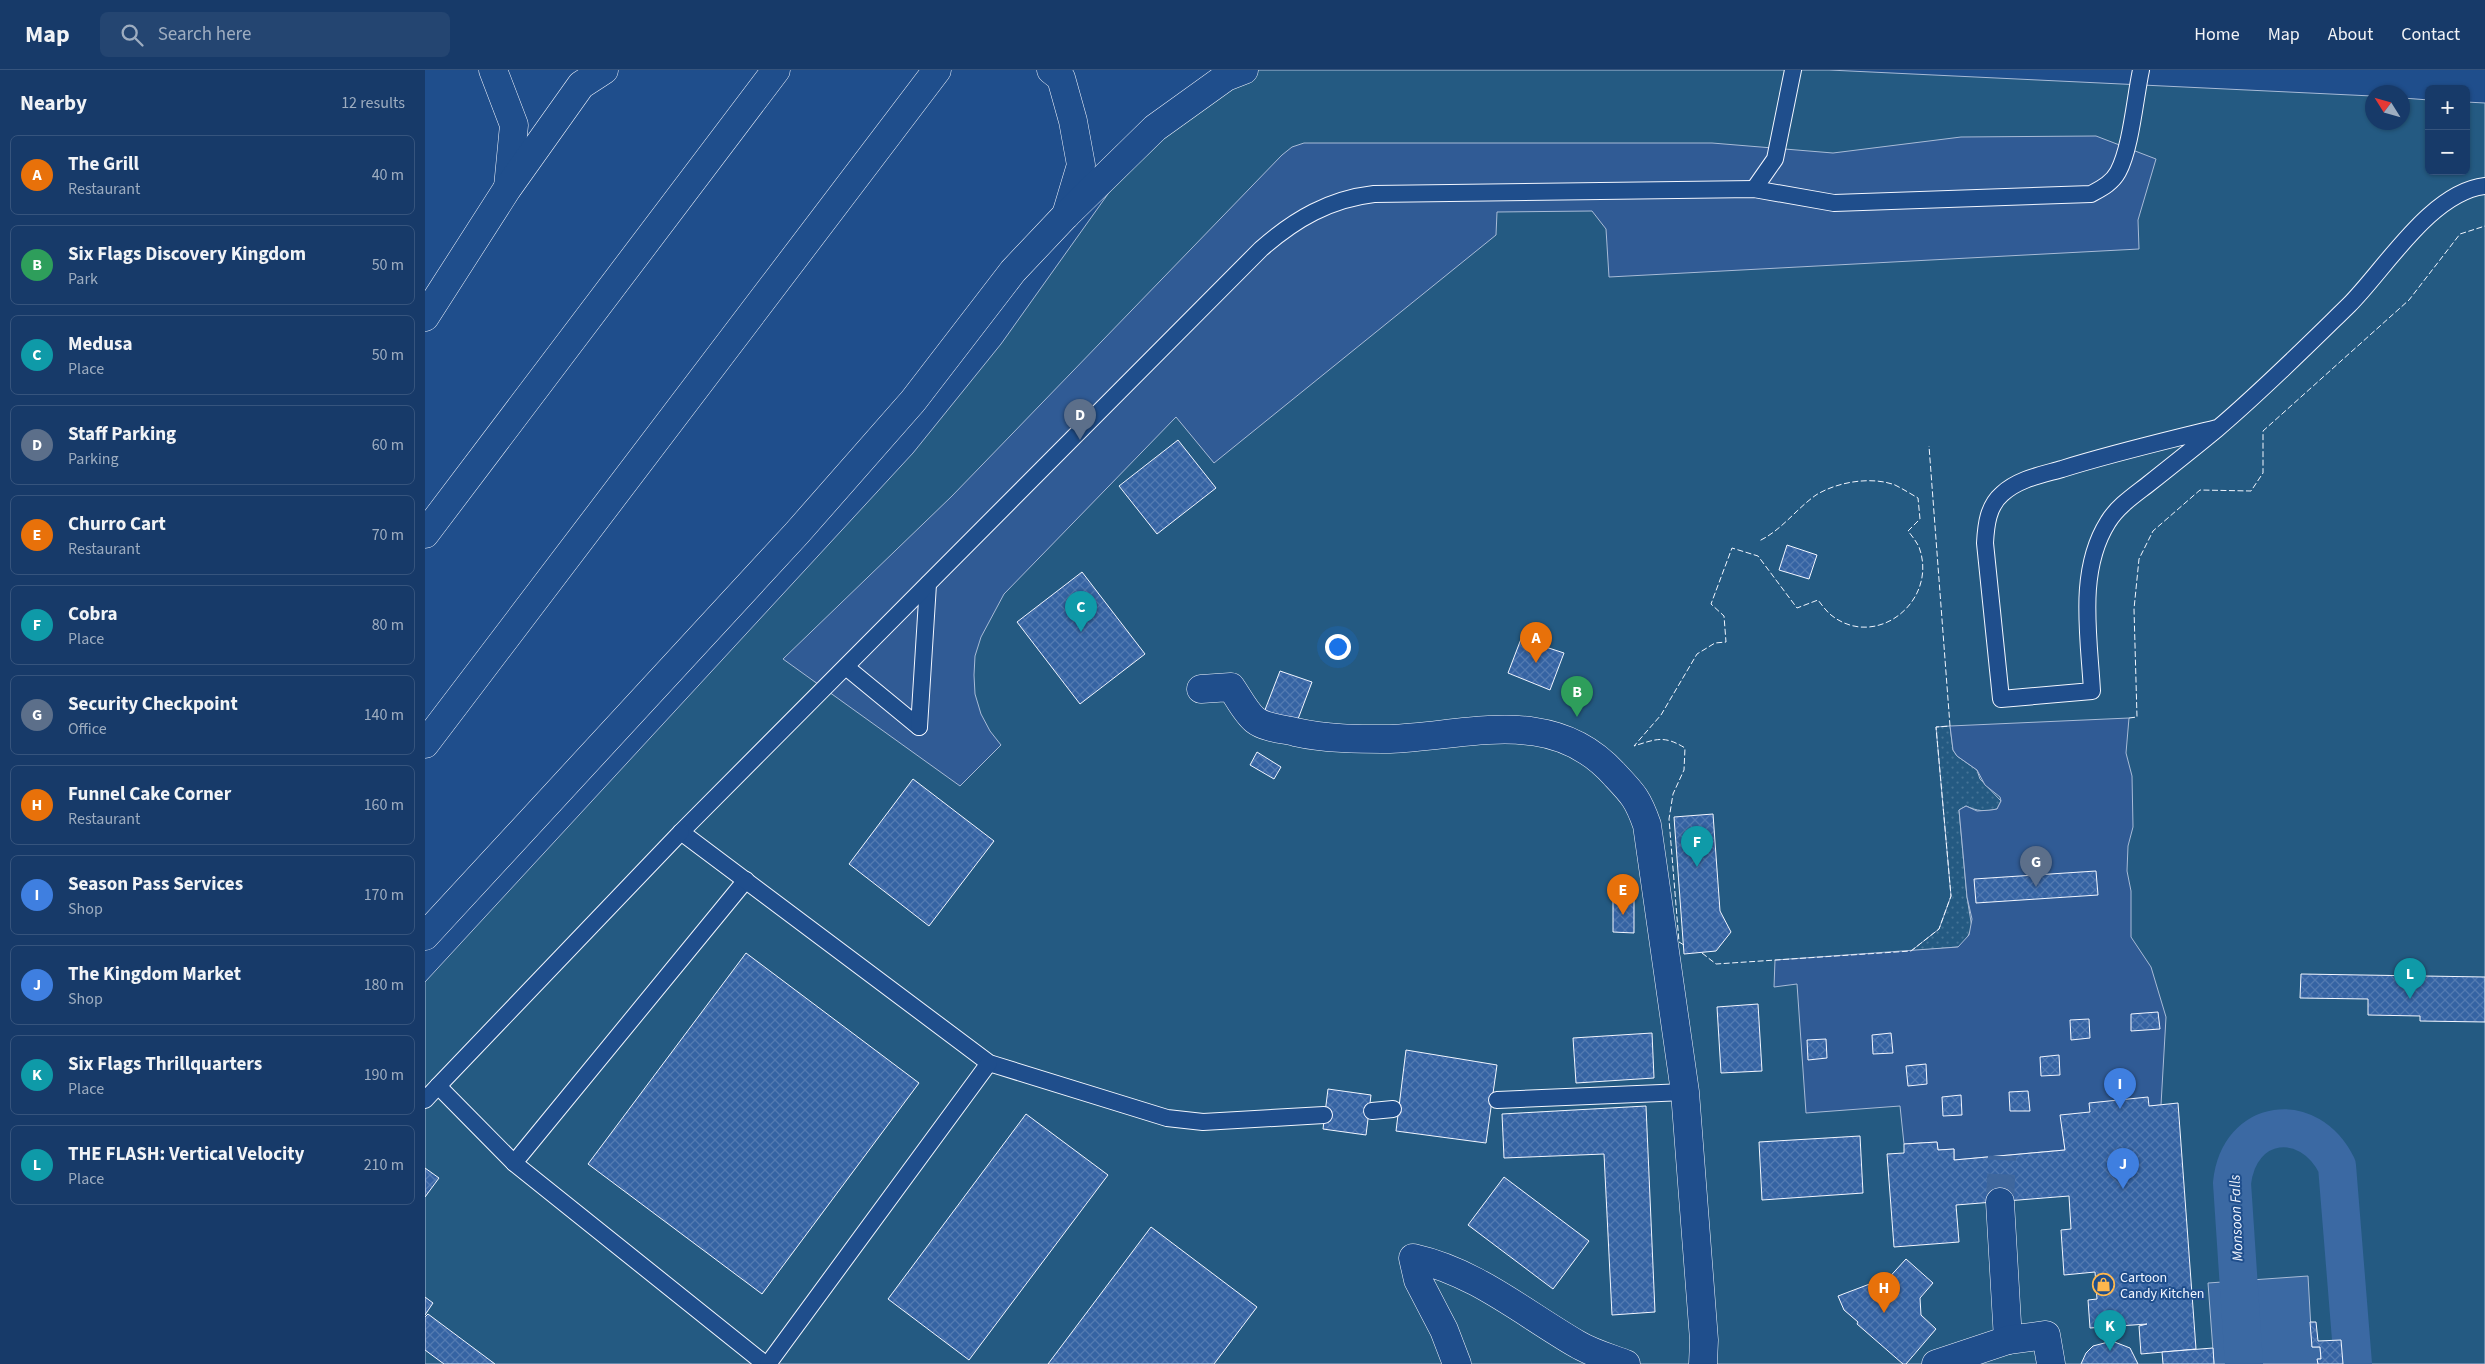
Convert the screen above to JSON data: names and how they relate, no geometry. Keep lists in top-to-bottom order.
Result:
{
  "water": ["Monsoon Falls"],
  "places": {
    "shop": ["Cartoon Candy Kitchen"]
  },
  "north": "top left",
  "page": {
    "header": "Map",
    "search": "Search here",
    "nav": [
      "Home",
      "Map",
      "About",
      "Contact"
    ],
    "heading": ["Nearby", "12 results"],
    "map_buttons": ["+", "−"],
    "list": [
      {
        "mark": "A",
        "name": "The Grill",
        "note": "Restaurant",
        "value": "40 m"
      },
      {
        "mark": "B",
        "name": "Six Flags Discovery Kingdom",
        "note": "Park",
        "value": "50 m"
      },
      {
        "mark": "C",
        "name": "Medusa",
        "note": "Place",
        "value": "50 m"
      },
      {
        "mark": "D",
        "name": "Staff Parking",
        "note": "Parking",
        "value": "60 m"
      },
      {
        "mark": "E",
        "name": "Churro Cart",
        "note": "Restaurant",
        "value": "70 m"
      },
      {
        "mark": "F",
        "name": "Cobra",
        "note": "Place",
        "value": "80 m"
      },
      {
        "mark": "G",
        "name": "Security Checkpoint",
        "note": "Office",
        "value": "140 m"
      },
      {
        "mark": "H",
        "name": "Funnel Cake Corner",
        "note": "Restaurant",
        "value": "160 m"
      },
      {
        "mark": "I",
        "name": "Season Pass Services",
        "note": "Shop",
        "value": "170 m"
      },
      {
        "mark": "J",
        "name": "The Kingdom Market",
        "note": "Shop",
        "value": "180 m"
      },
      {
        "mark": "K",
        "name": "Six Flags Thrillquarters",
        "note": "Place",
        "value": "190 m"
      },
      {
        "mark": "L",
        "name": "THE FLASH: Vertical Velocity",
        "note": "Place",
        "value": "210 m"
      }
    ],
    "pins": [
      "D",
      "C",
      "A",
      "B",
      "F",
      "G",
      "E",
      "L",
      "I",
      "J",
      "H",
      "K"
    ]
  }
}
